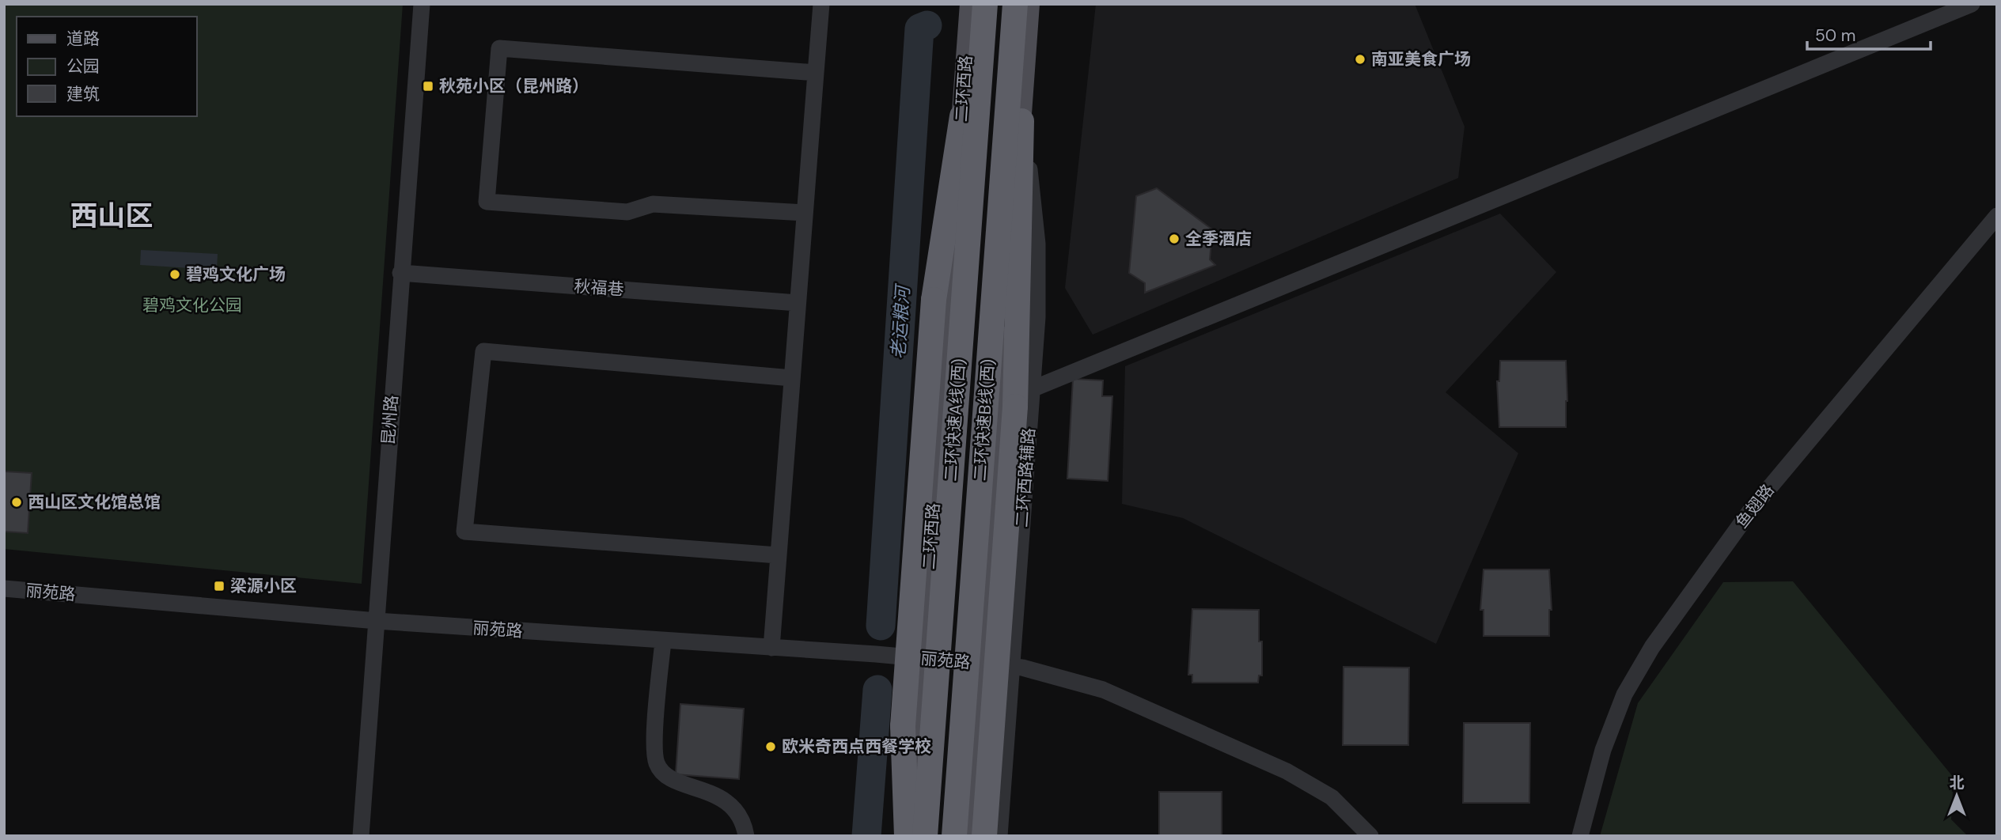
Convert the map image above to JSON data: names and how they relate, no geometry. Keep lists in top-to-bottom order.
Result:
{
  "streets": {
    "highway": ["二环快速A线(西)", "二环快速B线(西)"],
    "main road": ["二环西路"],
    "street": [
      "秋福巷",
      "昆州路",
      "二环西路辅路",
      "鱼翅路",
      "丽苑路"
    ]
  },
  "crossings": [
    ["二环西路", "丽苑路"],
    ["秋福巷", "昆州路"],
    ["昆州路", "丽苑路"],
    ["二环西路辅路", "丽苑路"]
  ],
  "districts": ["西山区"],
  "water": ["老运粮河"],
  "parks": ["碧鸡文化公园"],
  "places": {
    "other": [
      "南亚美食广场",
      "全季酒店",
      "碧鸡文化广场",
      "西山区文化馆总馆",
      "欧米奇西点西餐学校"
    ],
    "transit": ["秋苑小区（昆州路）", "梁源小区"]
  },
  "legend": ["道路", "公园", "建筑"],
  "scale_bar": "50 m",
  "north": "top"
}
